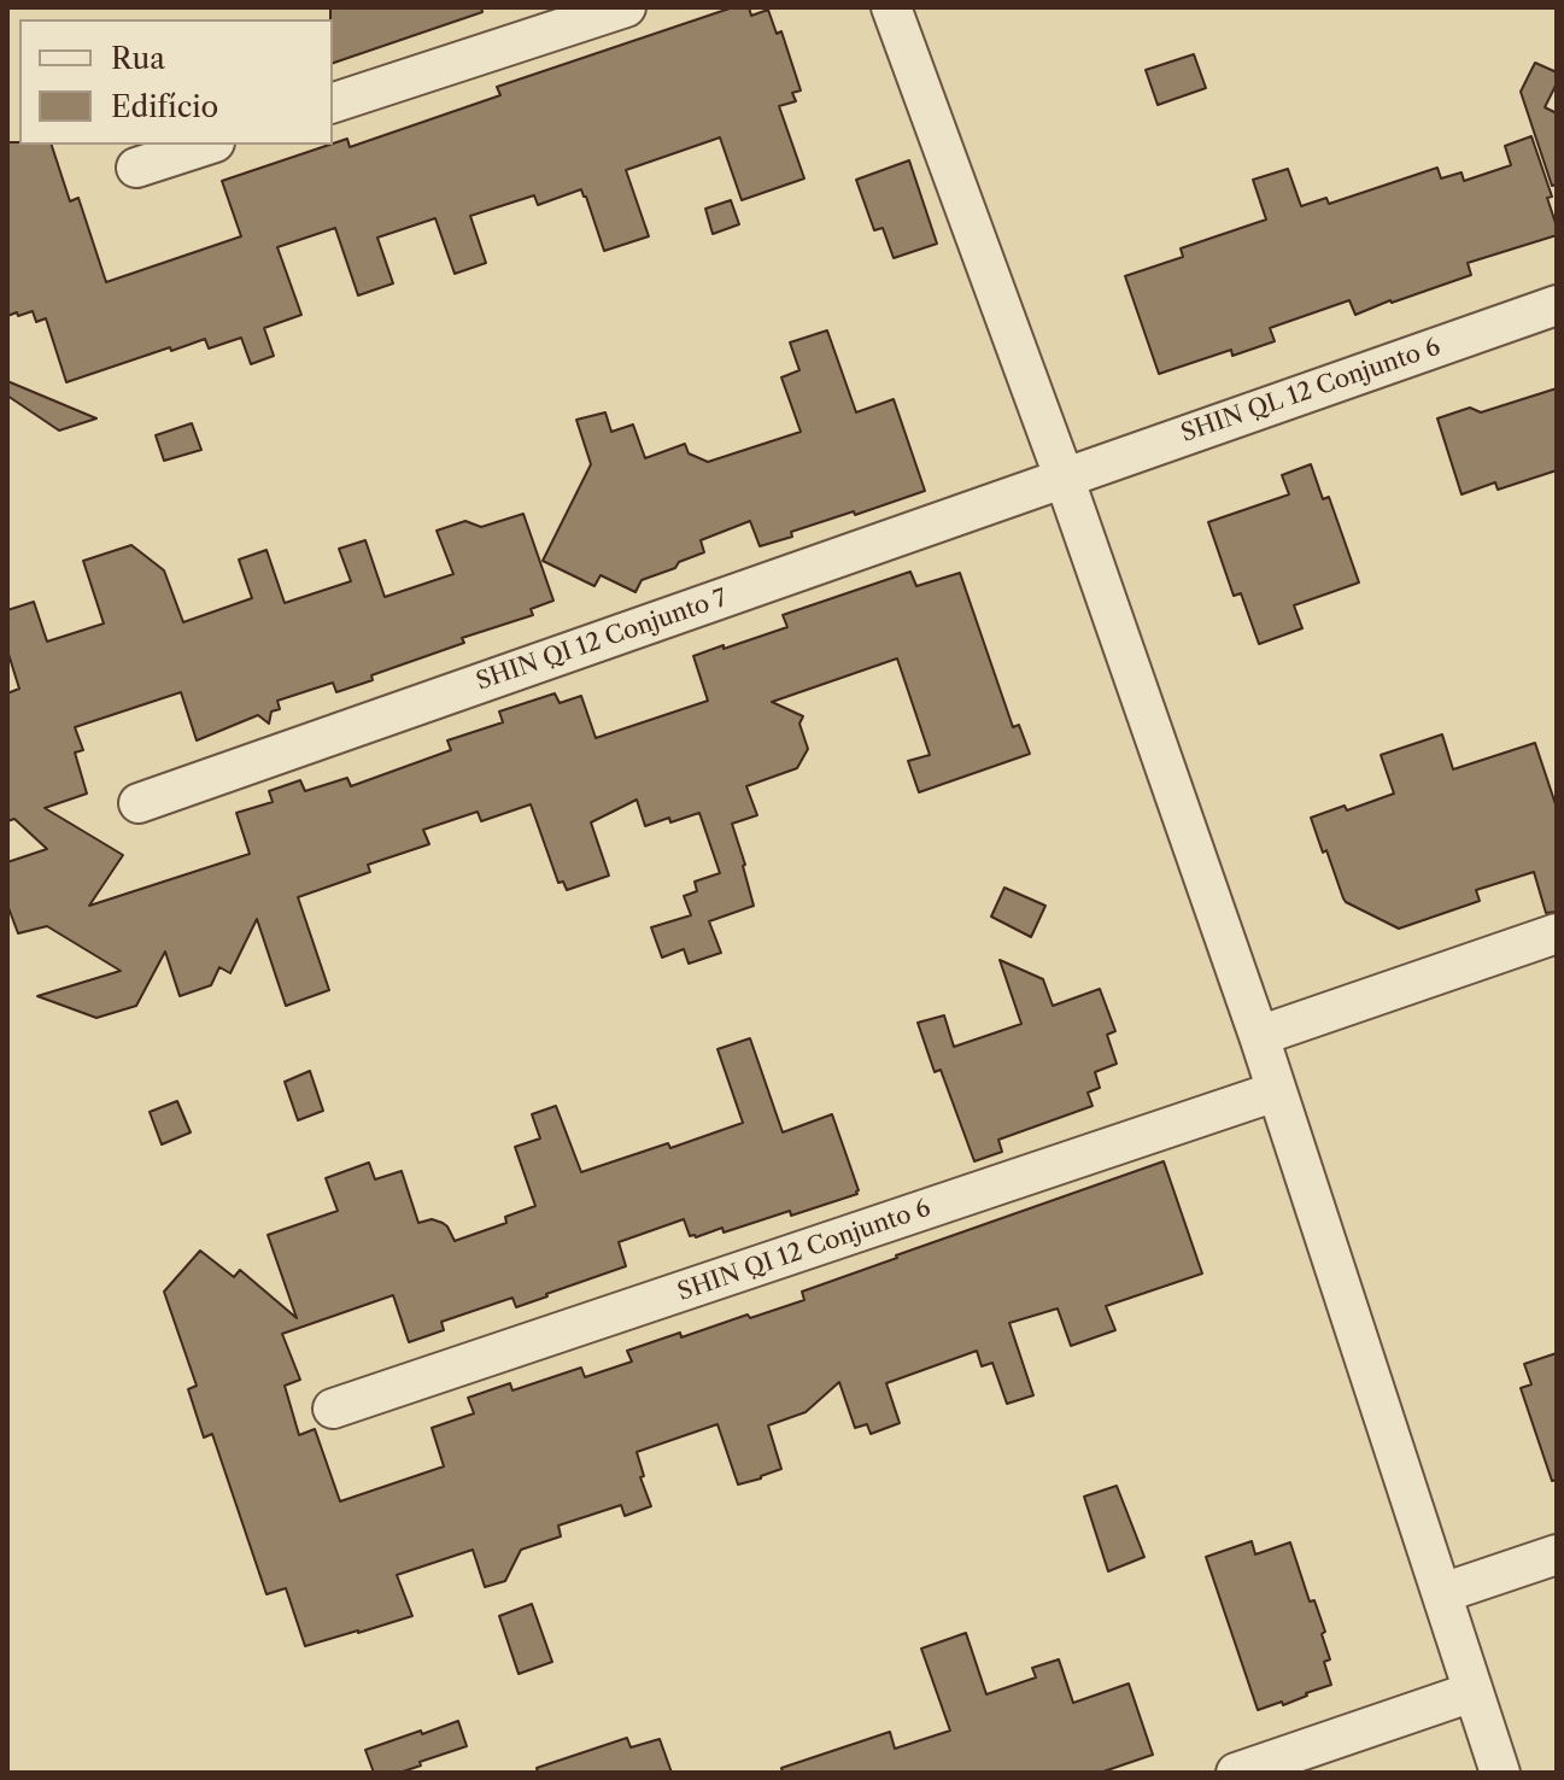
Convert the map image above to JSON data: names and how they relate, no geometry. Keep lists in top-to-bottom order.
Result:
{
  "streets": {
    "street": ["SHIN QL 12 Conjunto 6", "SHIN QI 12 Conjunto 7", "SHIN QI 12 Conjunto 6"]
  },
  "crossings": [
    ["SHIN QL 12 Conjunto 6", "SHIN QI 12 Conjunto 7"]
  ],
  "legend": ["Rua", "Edifício"]
}
